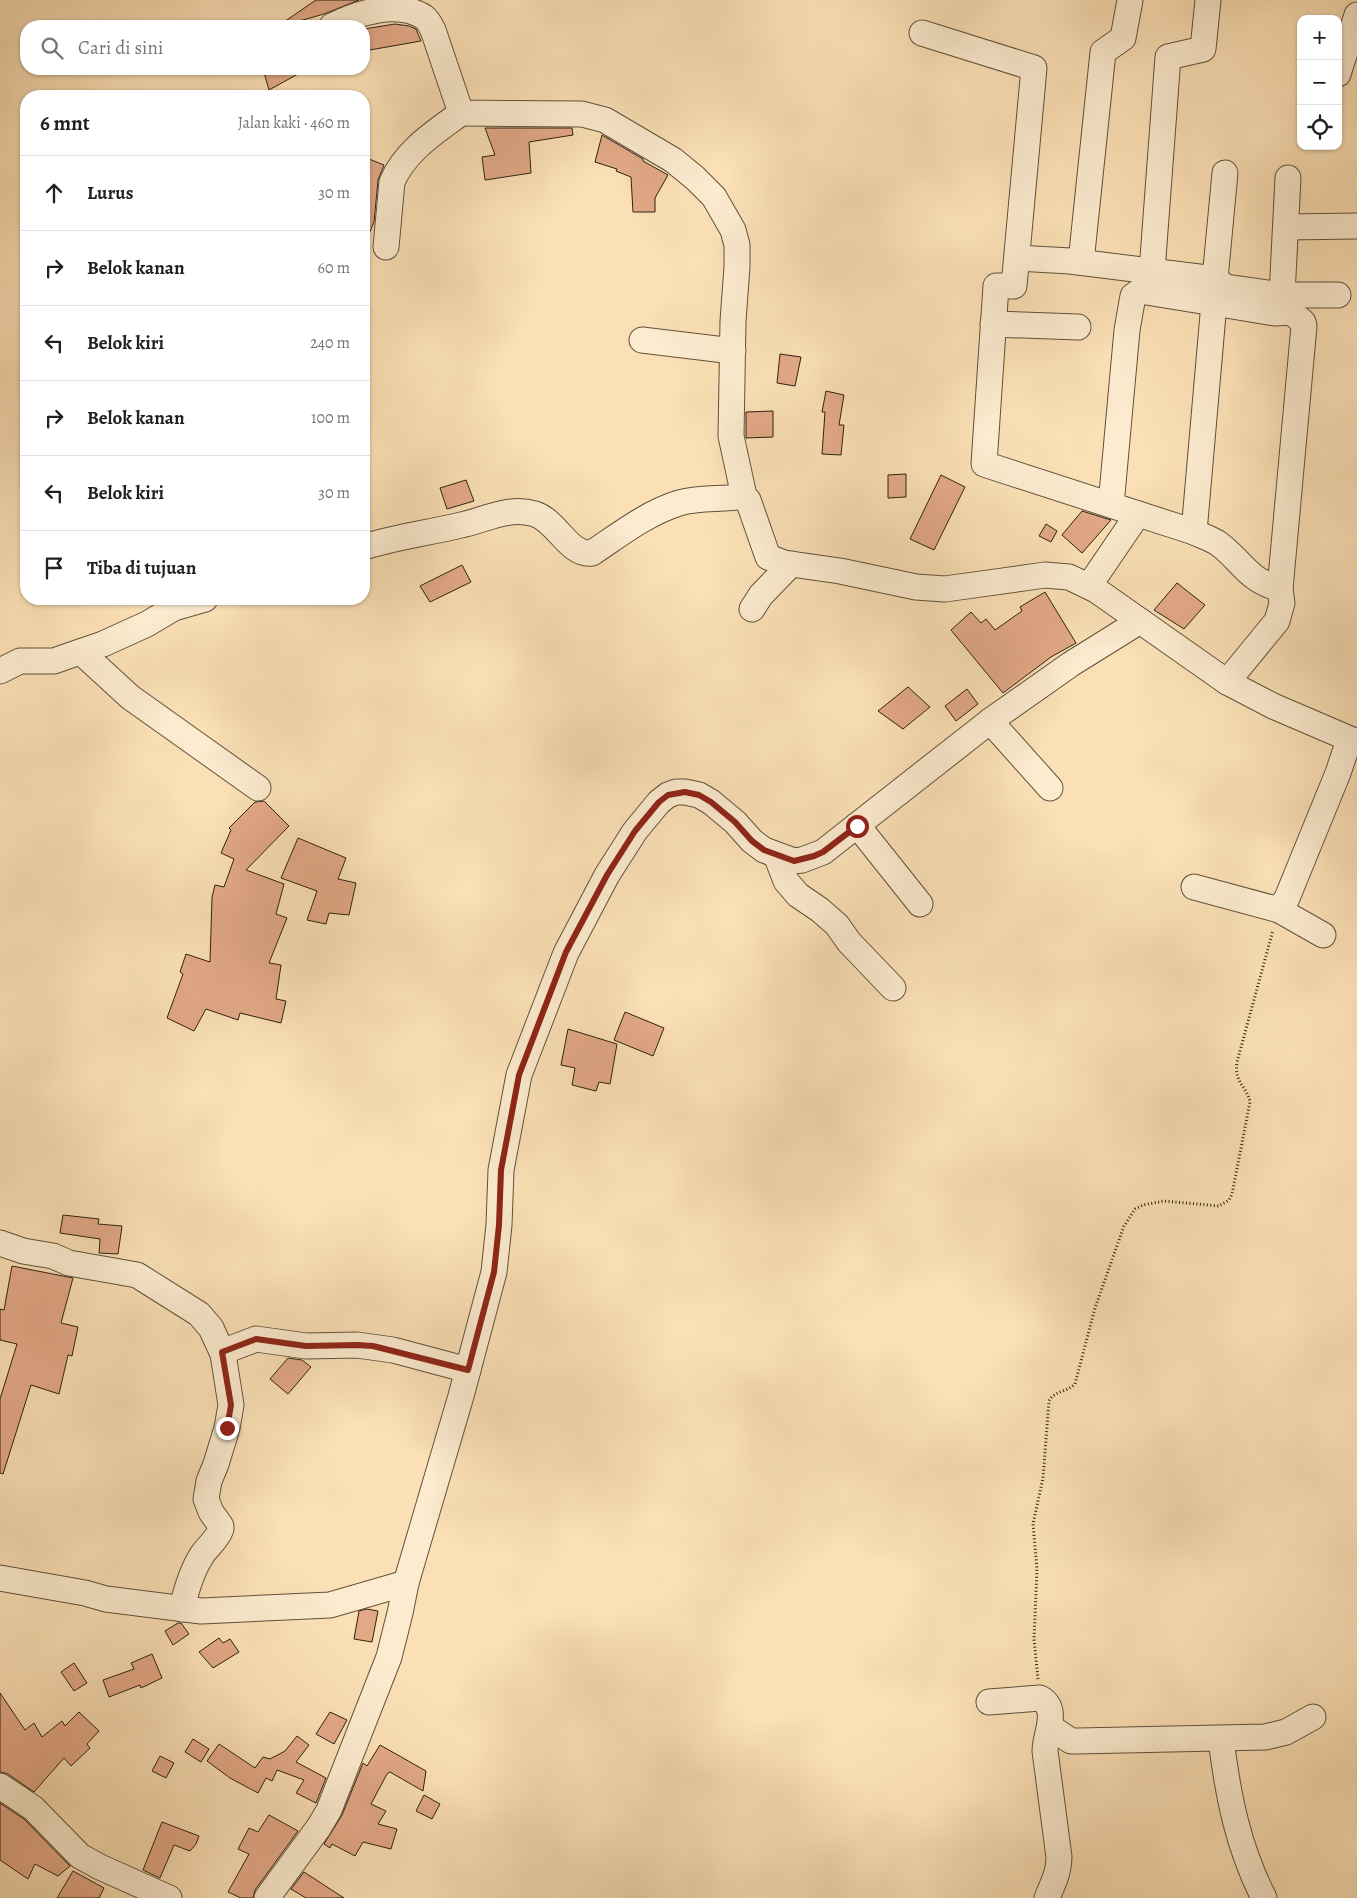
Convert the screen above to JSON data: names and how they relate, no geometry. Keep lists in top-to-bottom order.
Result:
{
  "page": {
    "map_buttons": ["+", "−"],
    "search": "Cari di sini",
    "heading": ["6 mnt", "Jalan kaki · 460 m"],
    "list": [
      ["Lurus", "30 m"],
      ["Belok kanan", "60 m"],
      ["Belok kiri", "240 m"],
      ["Belok kanan", "100 m"],
      ["Belok kiri", "30 m"],
      "Tiba di tujuan"
    ]
  }
}
